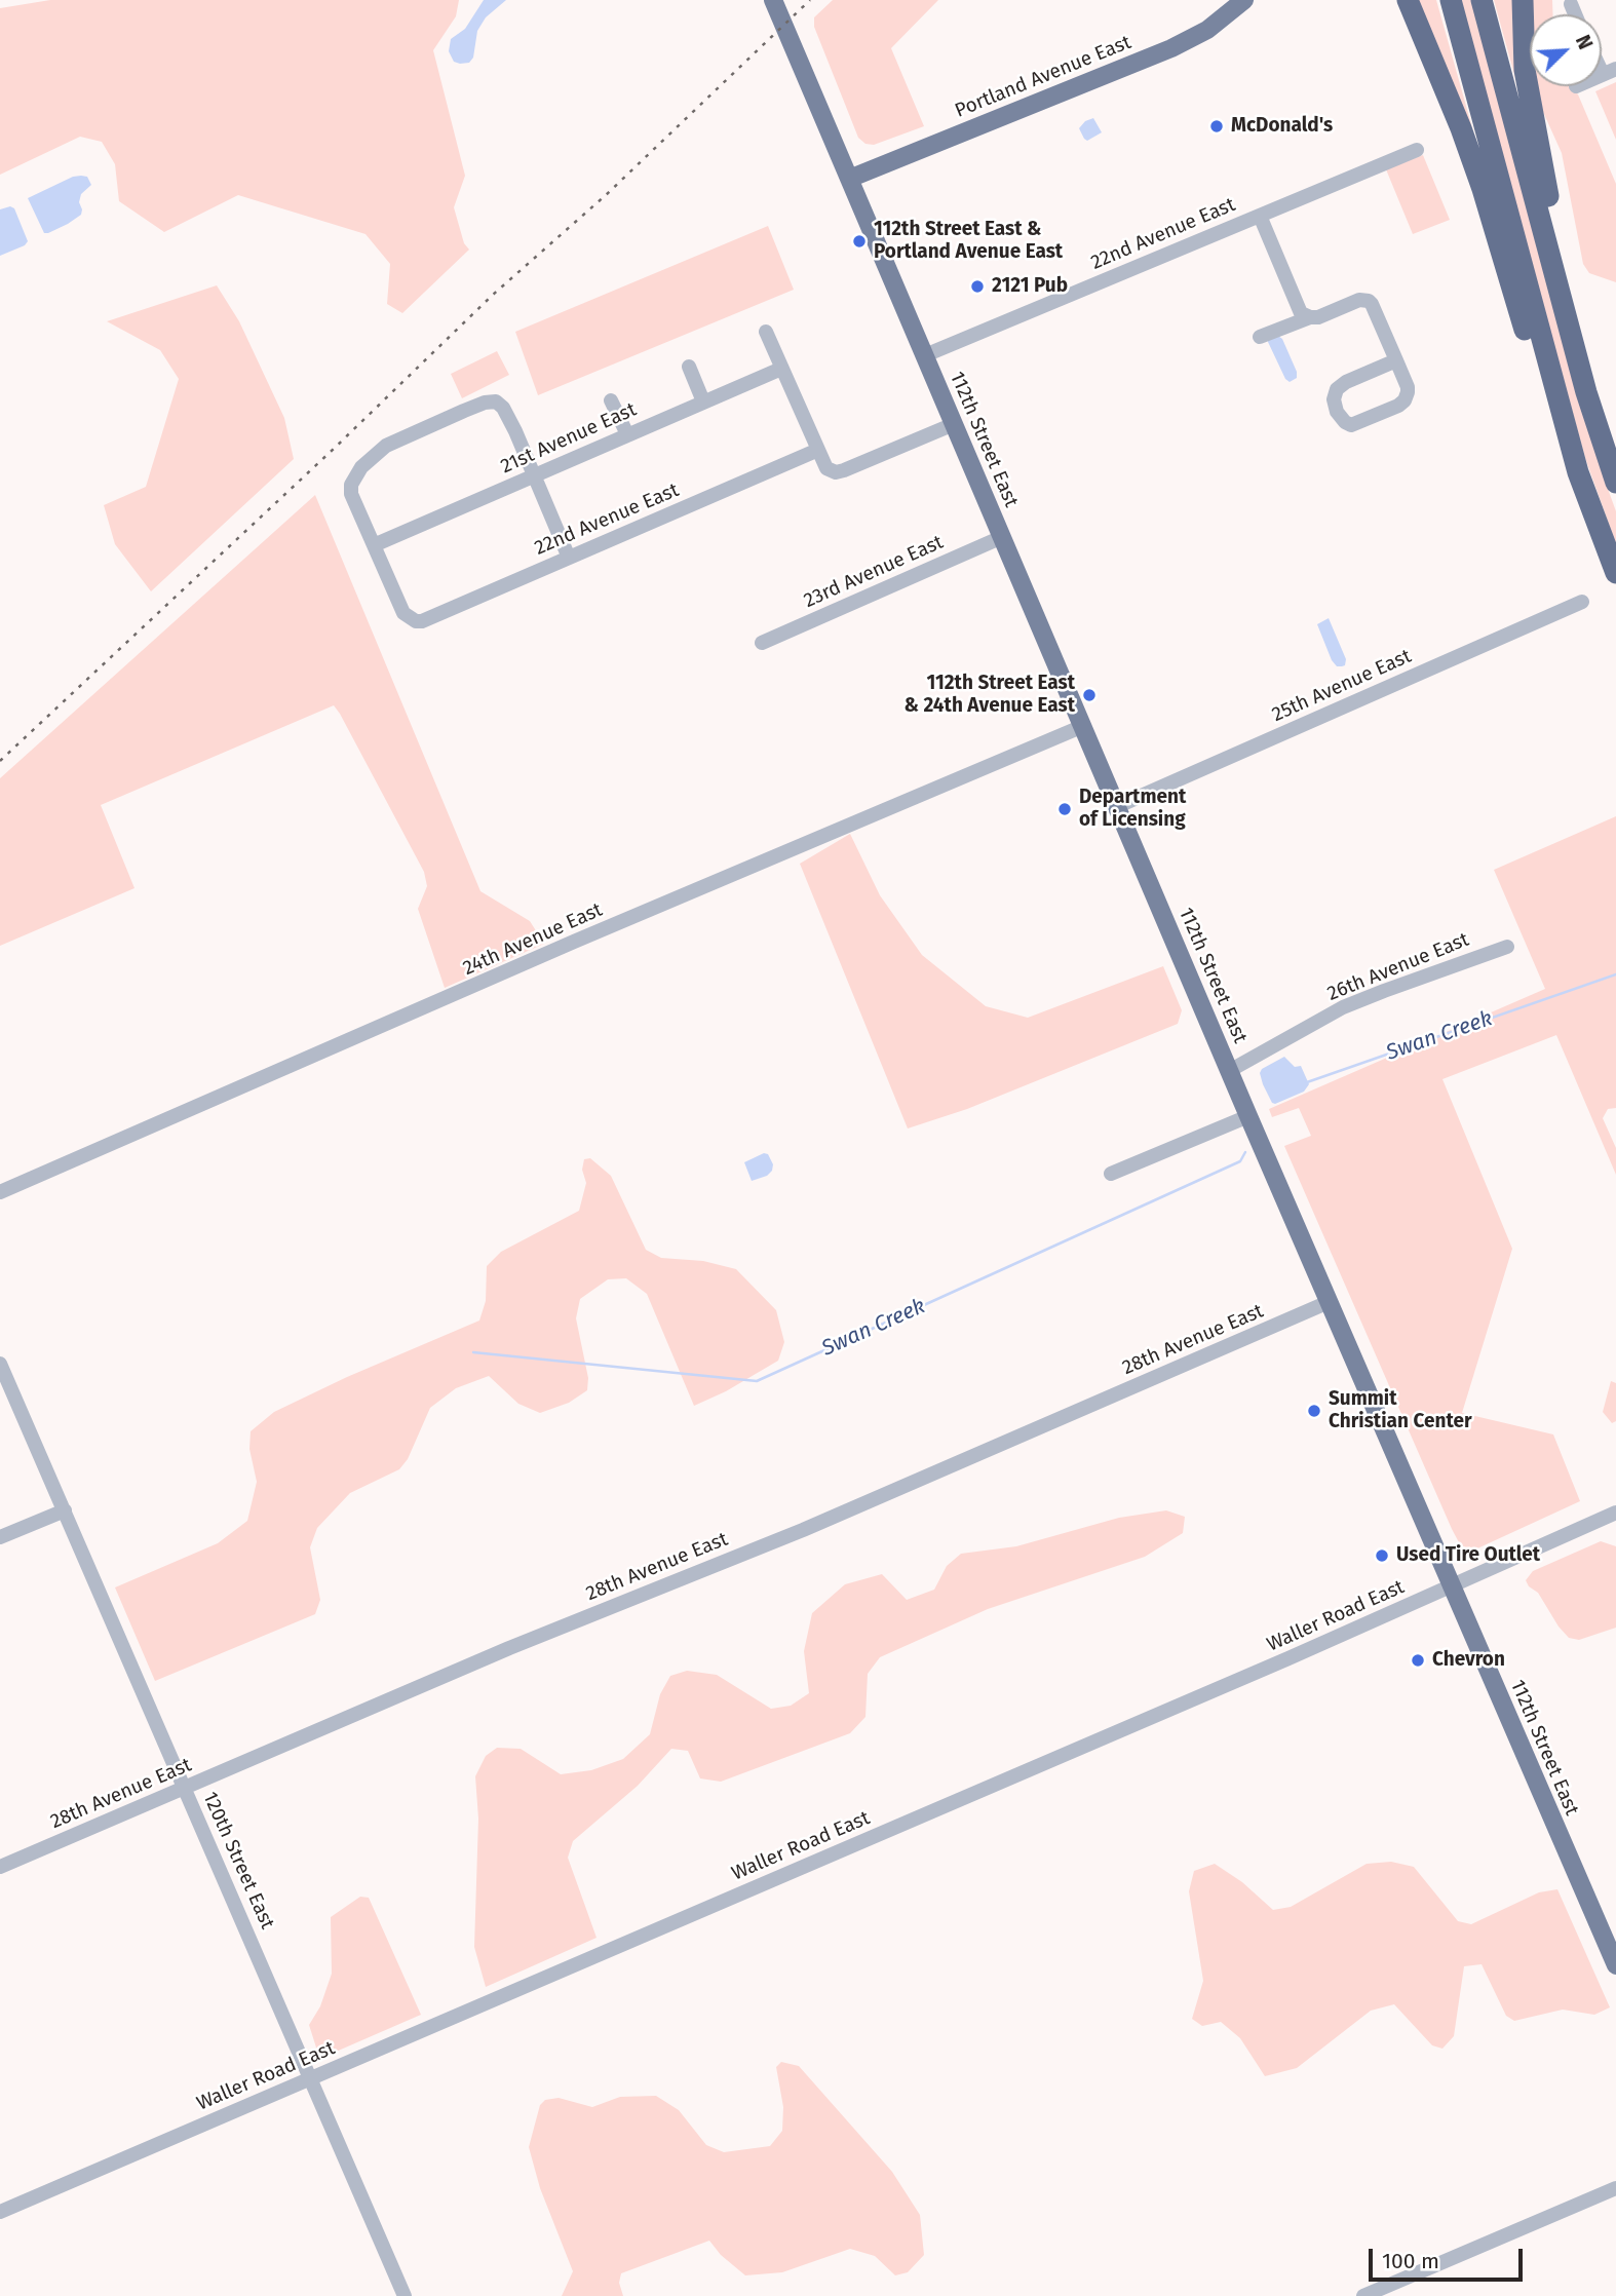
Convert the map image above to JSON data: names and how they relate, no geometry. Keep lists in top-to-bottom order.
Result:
{
  "streets": {
    "main road": ["Portland Avenue East", "112th Street East"],
    "street": [
      "22nd Avenue East",
      "21st Avenue East",
      "23rd Avenue East",
      "25th Avenue East",
      "24th Avenue East",
      "26th Avenue East",
      "28th Avenue East",
      "Waller Road East",
      "120th Street East"
    ]
  },
  "crossings": [
    ["Portland Avenue East", "112th Street East"],
    ["22nd Avenue East", "21st Avenue East"],
    ["22nd Avenue East", "112th Street East"],
    ["112th Street East", "23rd Avenue East"],
    ["112th Street East", "25th Avenue East"],
    ["112th Street East", "24th Avenue East"],
    ["112th Street East", "26th Avenue East"],
    ["112th Street East", "28th Avenue East"],
    ["112th Street East", "Waller Road East"],
    ["28th Avenue East", "120th Street East"],
    ["Waller Road East", "120th Street East"]
  ],
  "water": ["Swan Creek"],
  "places": [
    "McDonald's",
    "112th Street East & Portland Avenue East",
    "2121 Pub",
    "112th Street East & 24th Avenue East",
    "Department of Licensing",
    "Summit Christian Center",
    "Used Tire Outlet",
    "Chevron"
  ],
  "scale_bar": "100 m",
  "north": "top right"
}
